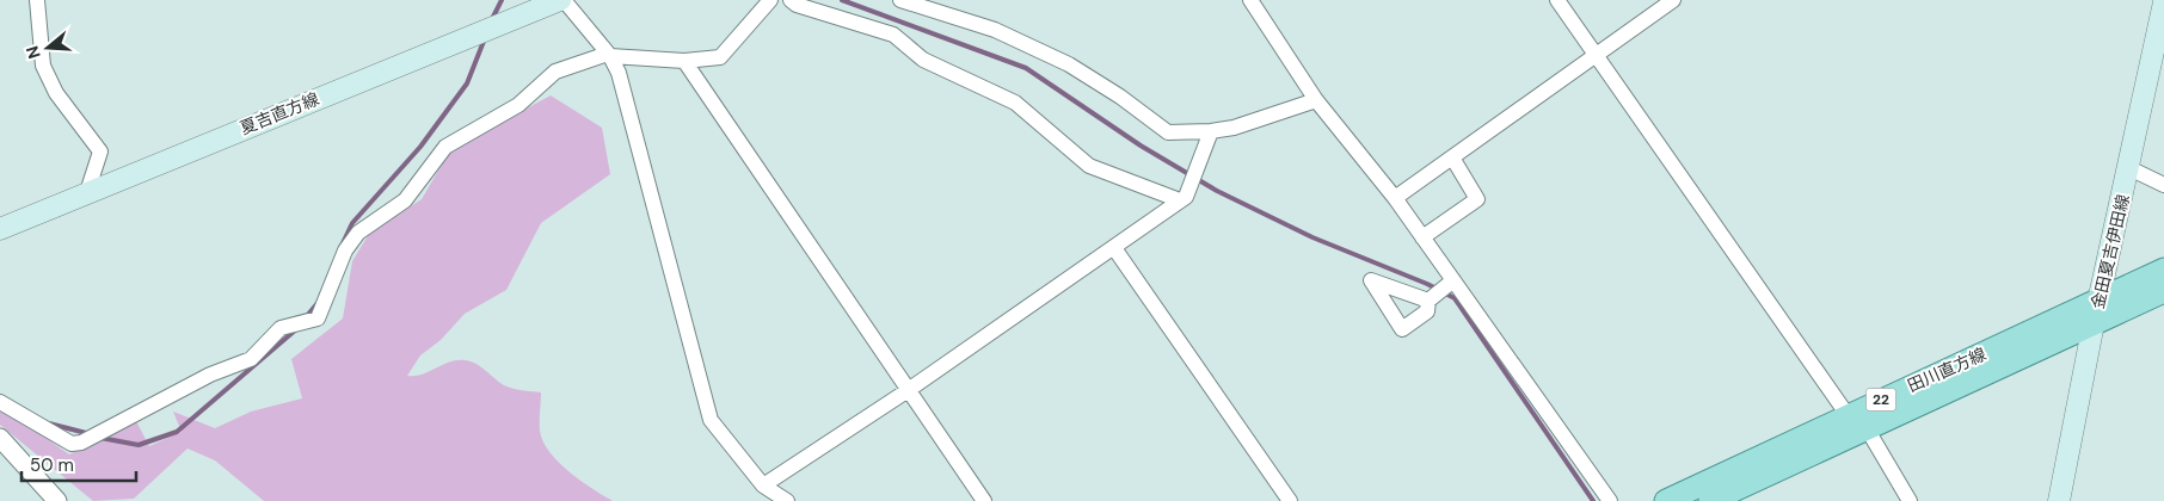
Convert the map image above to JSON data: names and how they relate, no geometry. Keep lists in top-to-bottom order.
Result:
{
  "streets": {
    "main road": [
      "夏吉直方線",
      "金田夏吉伊田線",
      "田川直方線",
      "22"
    ]
  },
  "crossings": [
    ["金田夏吉伊田線", "田川直方線"]
  ],
  "scale_bar": "50 m",
  "north": "left"
}
